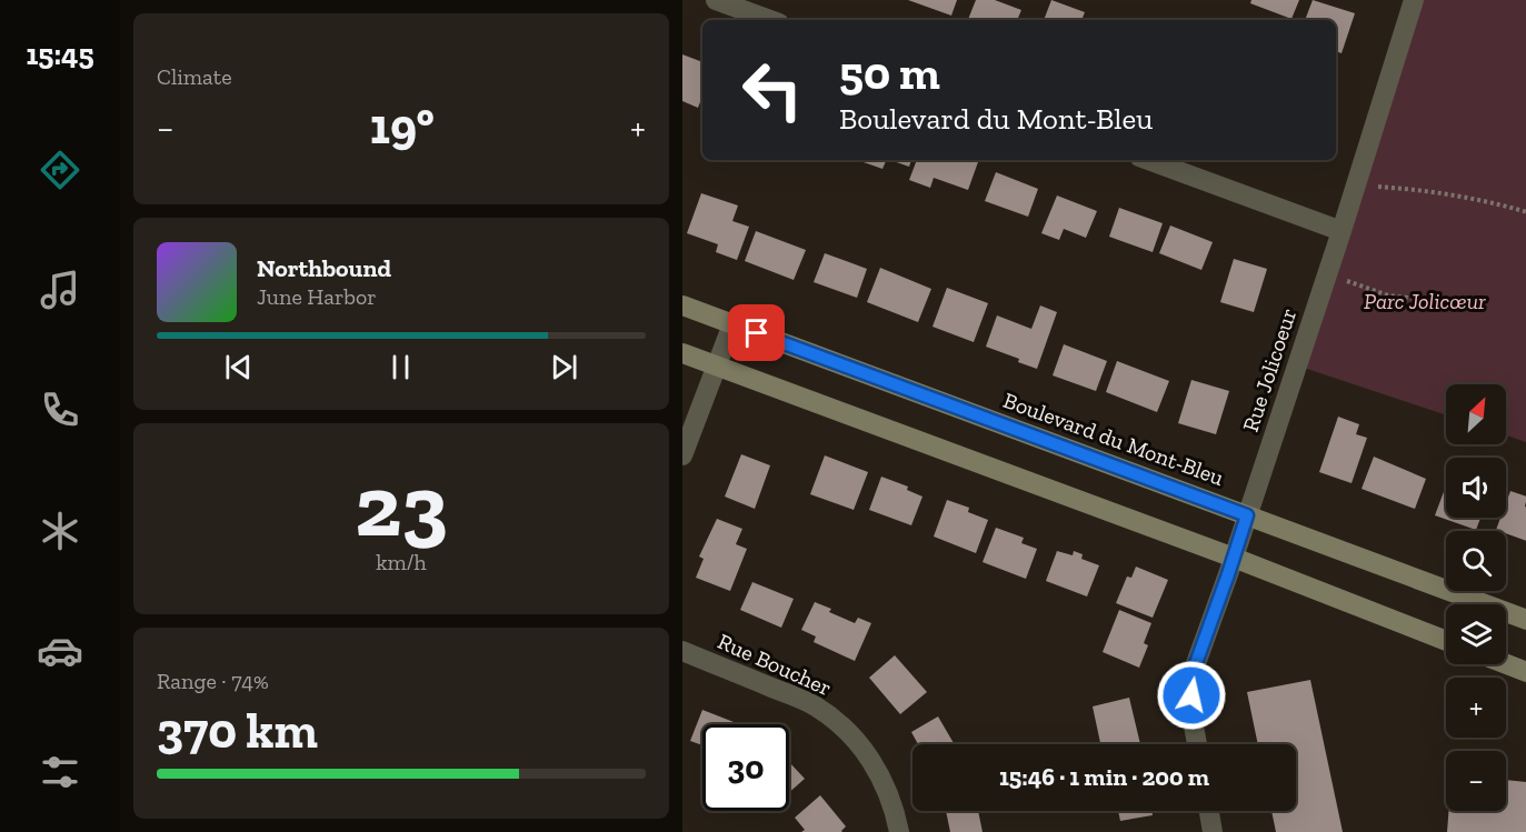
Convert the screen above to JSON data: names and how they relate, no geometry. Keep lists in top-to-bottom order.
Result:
{
  "streets": {
    "street": ["Rue Jolicoeur", "Boulevard du Mont-Bleu", "Rue Boucher"]
  },
  "crossings": [
    ["Rue Jolicoeur", "Boulevard du Mont-Bleu"]
  ],
  "parks": ["Parc Jolicœur"],
  "north": "top right",
  "page": {
    "tabs": "15:45",
    "tile": [
      "Climate",
      ["23", "km/h"],
      ["Range · 74%", "370 km"]
    ],
    "turn": ["50 m", "Boulevard du Mont-Bleu"],
    "heat": ["−", "19°", "+"],
    "song": ["Northbound", "June Harbor"],
    "map_buttons": ["+", "−"],
    "limit": "30",
    "trip": "15:46 · 1 min · 200 m"
  }
}
